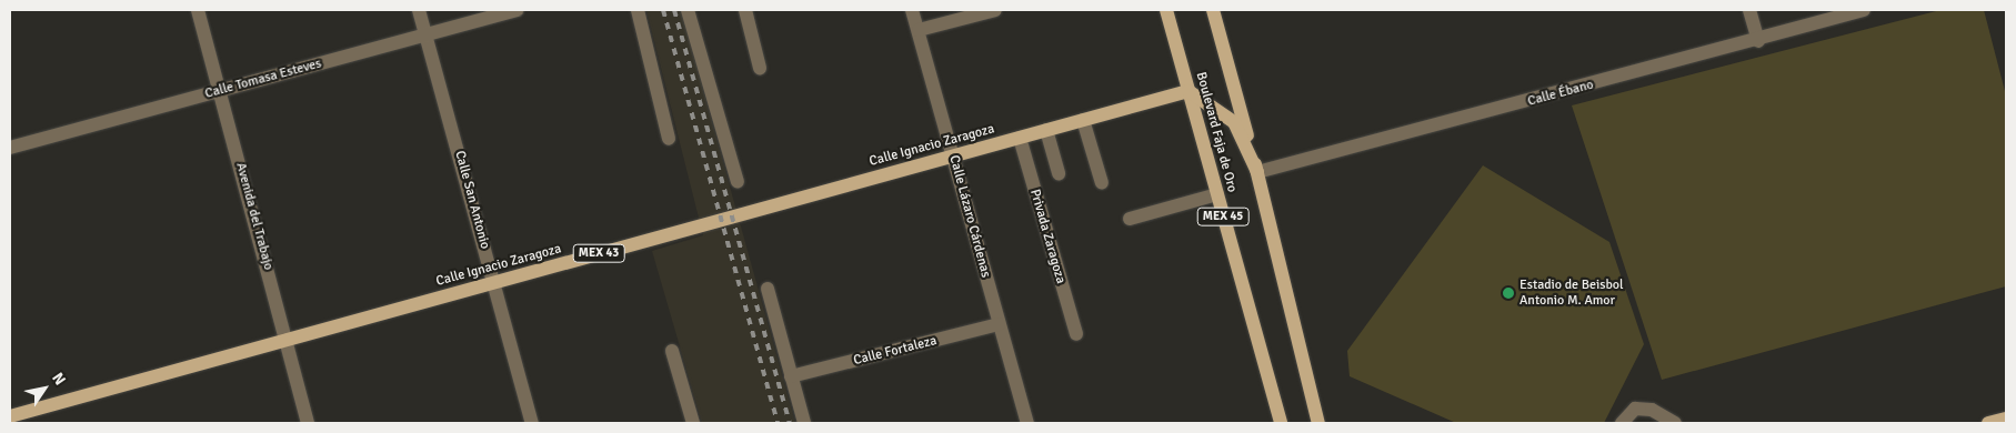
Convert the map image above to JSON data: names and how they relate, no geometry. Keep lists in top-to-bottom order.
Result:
{
  "streets": {
    "main road": [
      "Boulevard Faja de Oro",
      "Calle Ignacio Zaragoza",
      "MEX 45",
      "MEX 43"
    ],
    "street": [
      "Calle Tomasa Esteves",
      "Calle Ébano",
      "Calle San Antonio",
      "Avenida del Trabajo",
      "Calle Lázaro Cárdenas",
      "Privada Zaragoza",
      "Calle Fortaleza"
    ]
  },
  "crossings": [
    ["Calle Tomasa Esteves", "Calle San Antonio"],
    ["Calle Tomasa Esteves", "Avenida del Trabajo"],
    ["Calle Ébano", "MEX 45"],
    ["Boulevard Faja de Oro", "Calle Ignacio Zaragoza"],
    ["Calle Ignacio Zaragoza", "Calle San Antonio"],
    ["Calle Ignacio Zaragoza", "Avenida del Trabajo"],
    ["Calle Ignacio Zaragoza", "Calle Lázaro Cárdenas"],
    ["Calle Ignacio Zaragoza", "Privada Zaragoza"],
    ["Calle Lázaro Cárdenas", "Calle Fortaleza"]
  ],
  "places": ["Estadio de Beisbol Antonio M. Amor"],
  "north": "top right"
}
